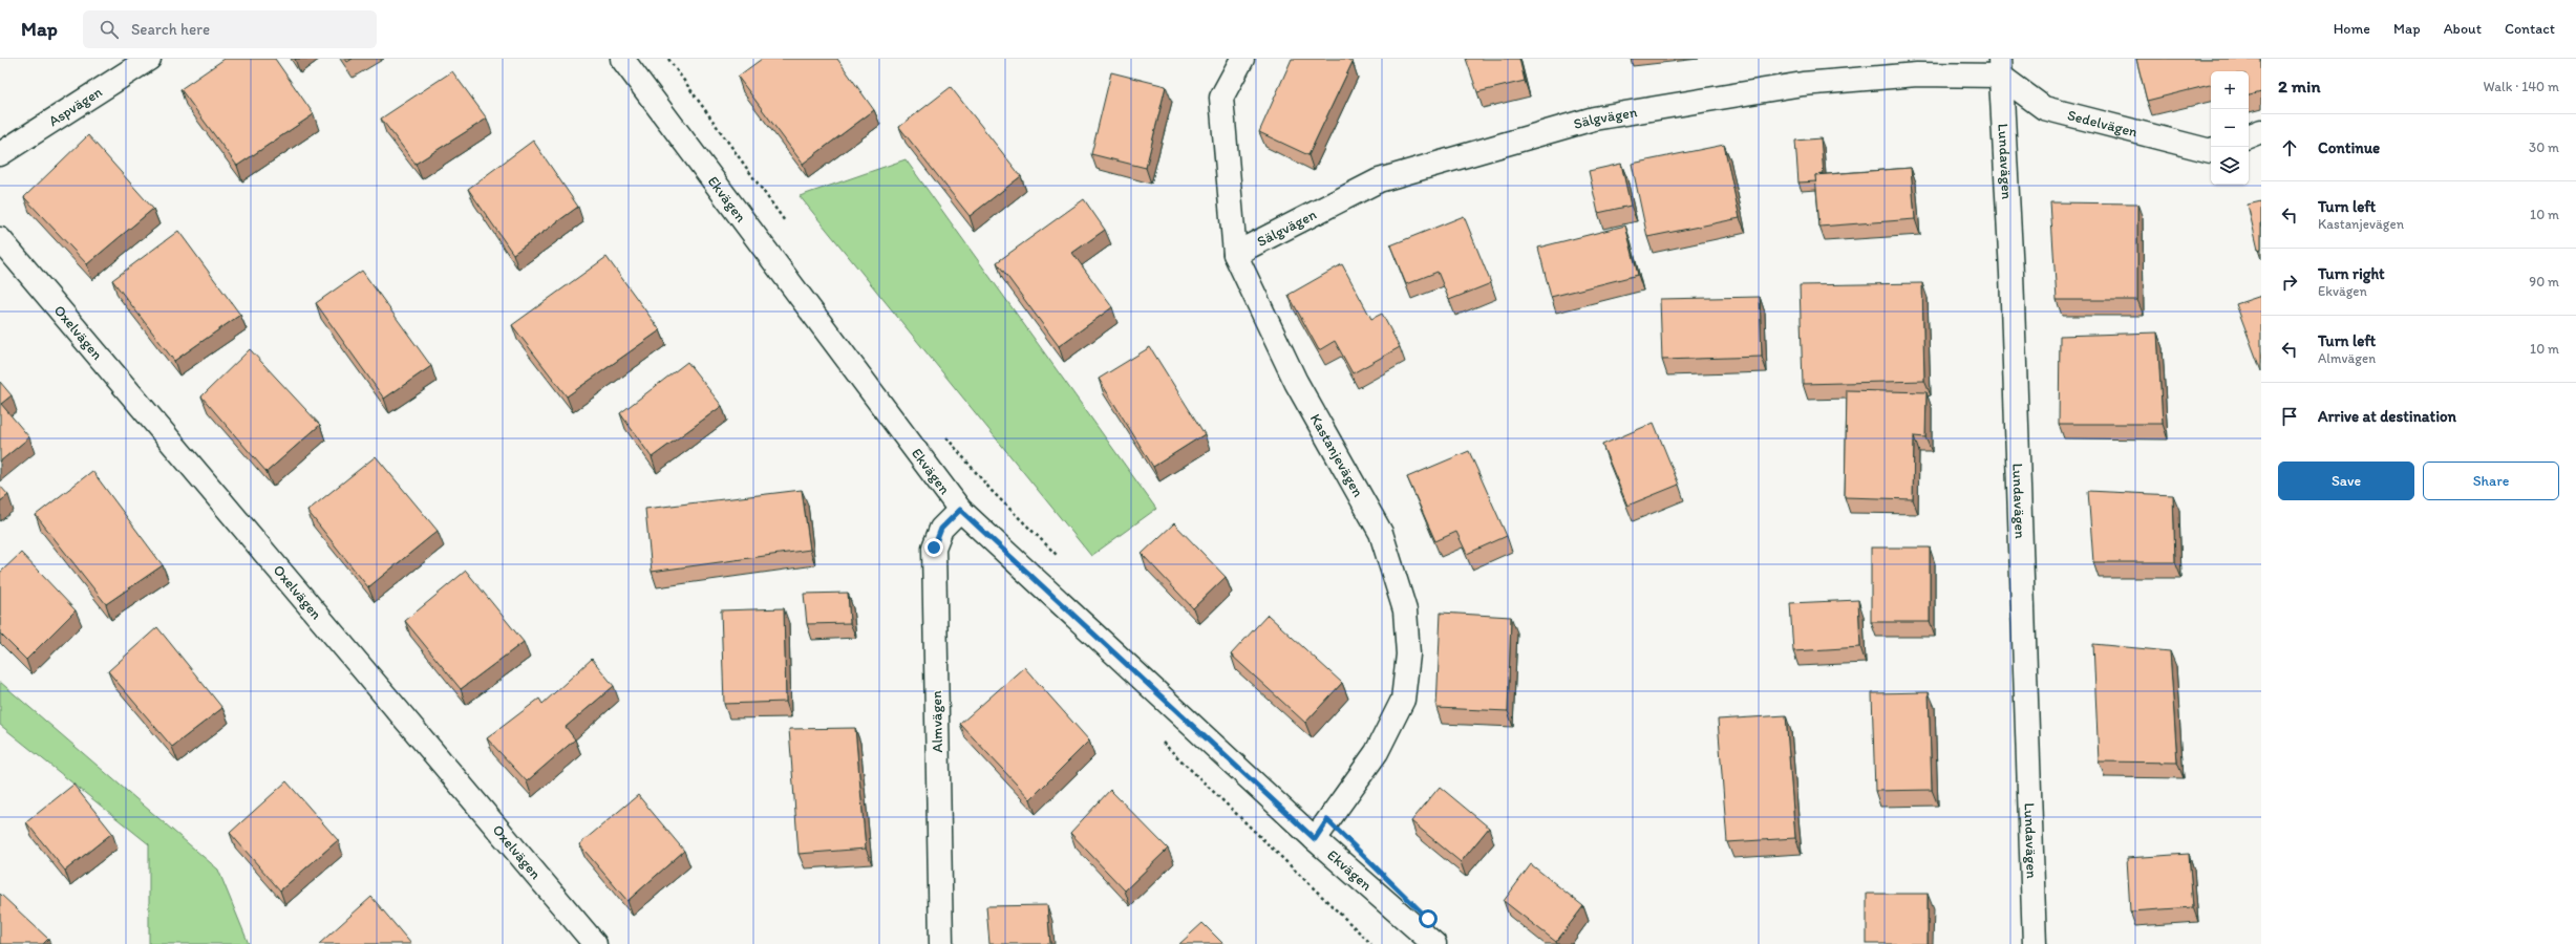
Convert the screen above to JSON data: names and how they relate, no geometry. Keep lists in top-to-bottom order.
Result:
{
  "streets": {
    "street": [
      "Aspvägen",
      "Sälgvägen",
      "Sedelvägen",
      "Lundavägen",
      "Ekvägen",
      "Oxelvägen",
      "Kastanjevägen",
      "Almvägen"
    ]
  },
  "crossings": [
    ["Sälgvägen", "Sedelvägen"],
    ["Sälgvägen", "Lundavägen"],
    ["Sälgvägen", "Kastanjevägen"],
    ["Sedelvägen", "Lundavägen"],
    ["Ekvägen", "Kastanjevägen"],
    ["Ekvägen", "Almvägen"]
  ],
  "page": {
    "header": "Map",
    "search": "Search here",
    "nav": [
      "Home",
      "Map",
      "About",
      "Contact"
    ],
    "heading": ["2 min", "Walk · 140 m"],
    "map_buttons": ["+", "−"],
    "list": [
      ["Continue", "30 m"],
      ["Turn left", "Kastanjevägen", "10 m"],
      ["Turn right", "Ekvägen", "90 m"],
      ["Turn left", "Almvägen", "10 m"],
      "Arrive at destination"
    ],
    "buttons": ["Save", "Share"]
  }
}
